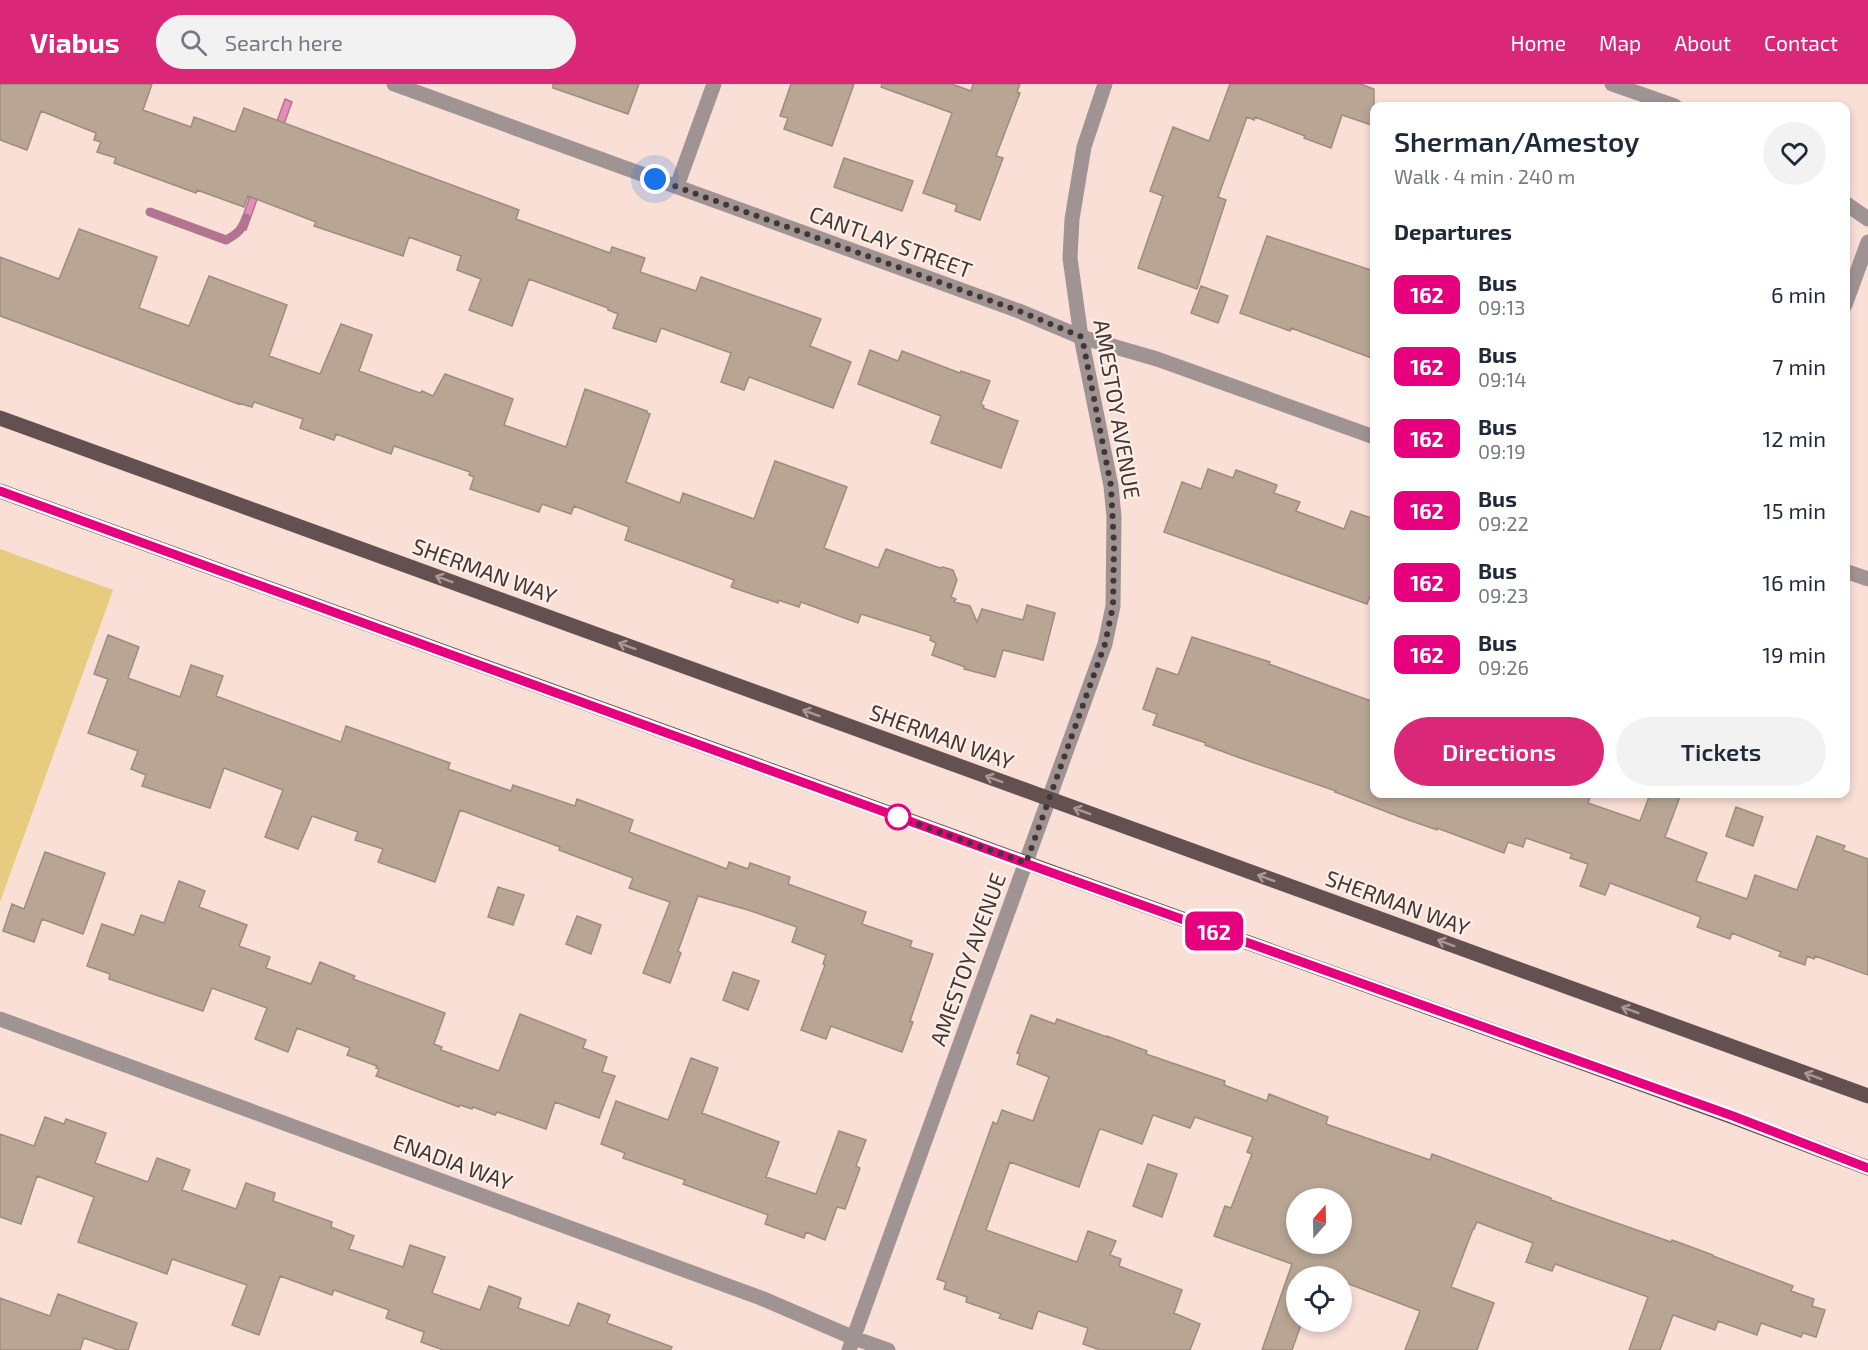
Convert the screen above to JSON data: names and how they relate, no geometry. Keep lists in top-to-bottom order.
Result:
{
  "streets": {
    "main road": ["SHERMAN WAY"],
    "street": ["CANTLAY STREET", "AMESTOY AVENUE", "ENADIA WAY"]
  },
  "crossings": [
    ["CANTLAY STREET", "AMESTOY AVENUE"],
    ["AMESTOY AVENUE", "SHERMAN WAY"],
    ["AMESTOY AVENUE", "ENADIA WAY"]
  ],
  "lines": ["bus line 162"],
  "north": "top",
  "page": {
    "header": "Viabus",
    "search": "Search here",
    "nav": [
      "Home",
      "Map",
      "About",
      "Contact"
    ],
    "on_map": "162",
    "heading": [
      ["Sherman/Amestoy", "Walk · 4 min · 240 m"],
      "Departures"
    ],
    "list": [
      {
        "mark": "162",
        "name": "Bus",
        "note": "09:13",
        "value": "6 min"
      },
      {
        "mark": "162",
        "name": "Bus",
        "note": "09:14",
        "value": "7 min"
      },
      {
        "mark": "162",
        "name": "Bus",
        "note": "09:19",
        "value": "12 min"
      },
      {
        "mark": "162",
        "name": "Bus",
        "note": "09:22",
        "value": "15 min"
      },
      {
        "mark": "162",
        "name": "Bus",
        "note": "09:23",
        "value": "16 min"
      },
      {
        "mark": "162",
        "name": "Bus",
        "note": "09:26",
        "value": "19 min"
      }
    ],
    "buttons": ["Directions", "Tickets"]
  }
}
